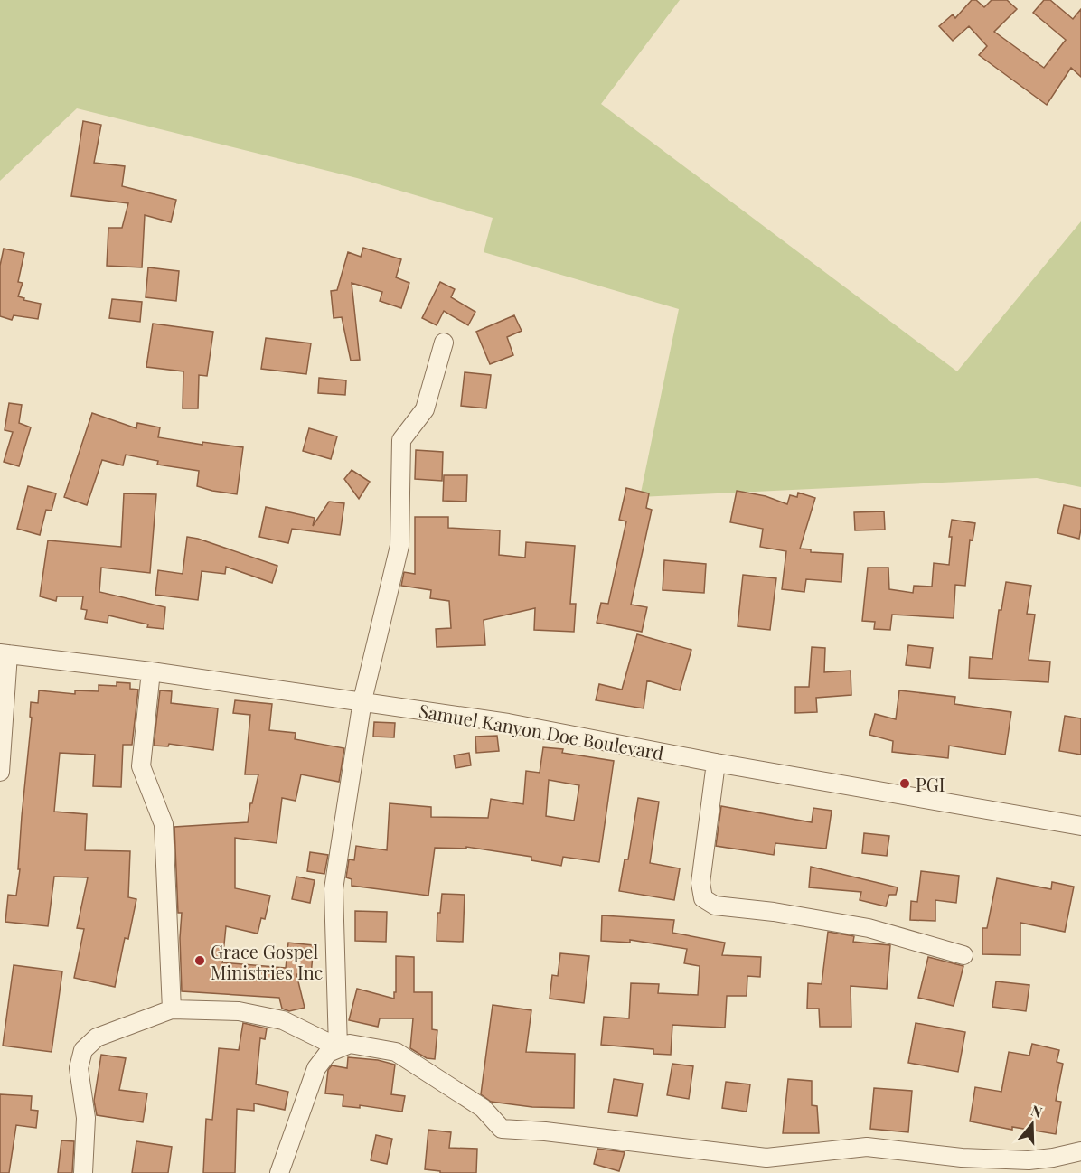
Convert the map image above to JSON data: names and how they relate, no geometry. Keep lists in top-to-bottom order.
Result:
{
  "streets": {
    "street": ["Samuel Kanyon Doe Boulevard"]
  },
  "places": ["PGI", "Grace Gospel Ministries Inc"],
  "north": "top"
}
